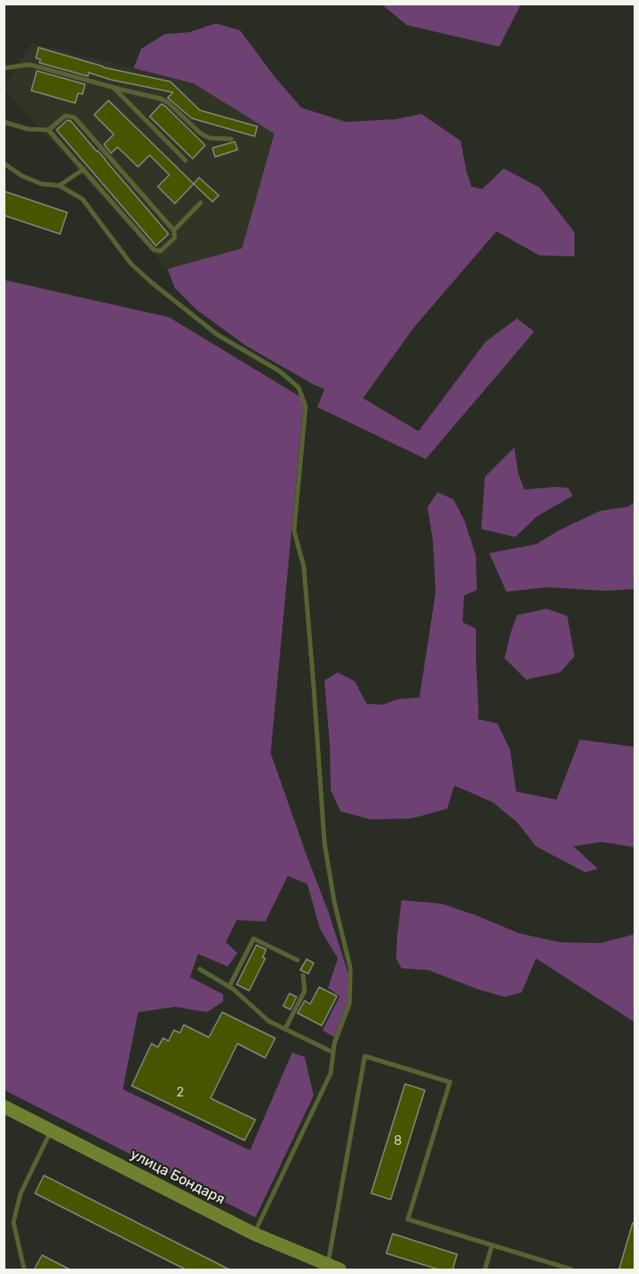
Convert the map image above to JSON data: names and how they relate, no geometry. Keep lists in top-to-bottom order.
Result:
{
  "streets": {
    "main road": ["улица Бондаря"]
  },
  "house_numbers": ["2", "8"]
}
